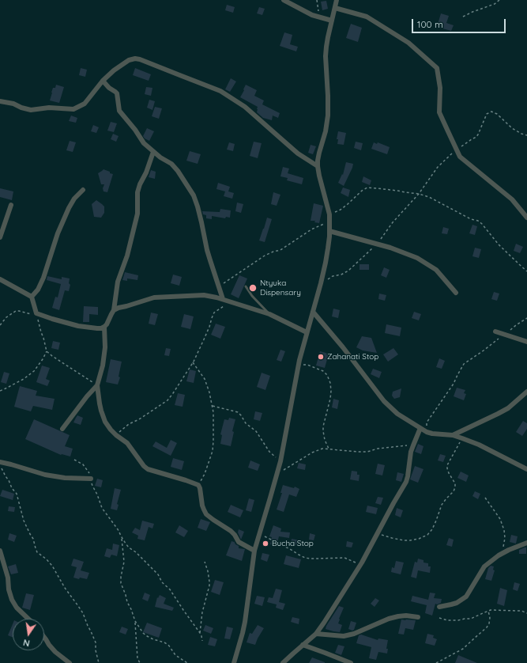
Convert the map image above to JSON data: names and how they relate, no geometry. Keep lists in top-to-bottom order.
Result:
{
  "places": ["Ntyuka Dispensary", "Zahanati Stop", "Bucha Stop"],
  "scale_bar": "100 m",
  "north": "bottom"
}
